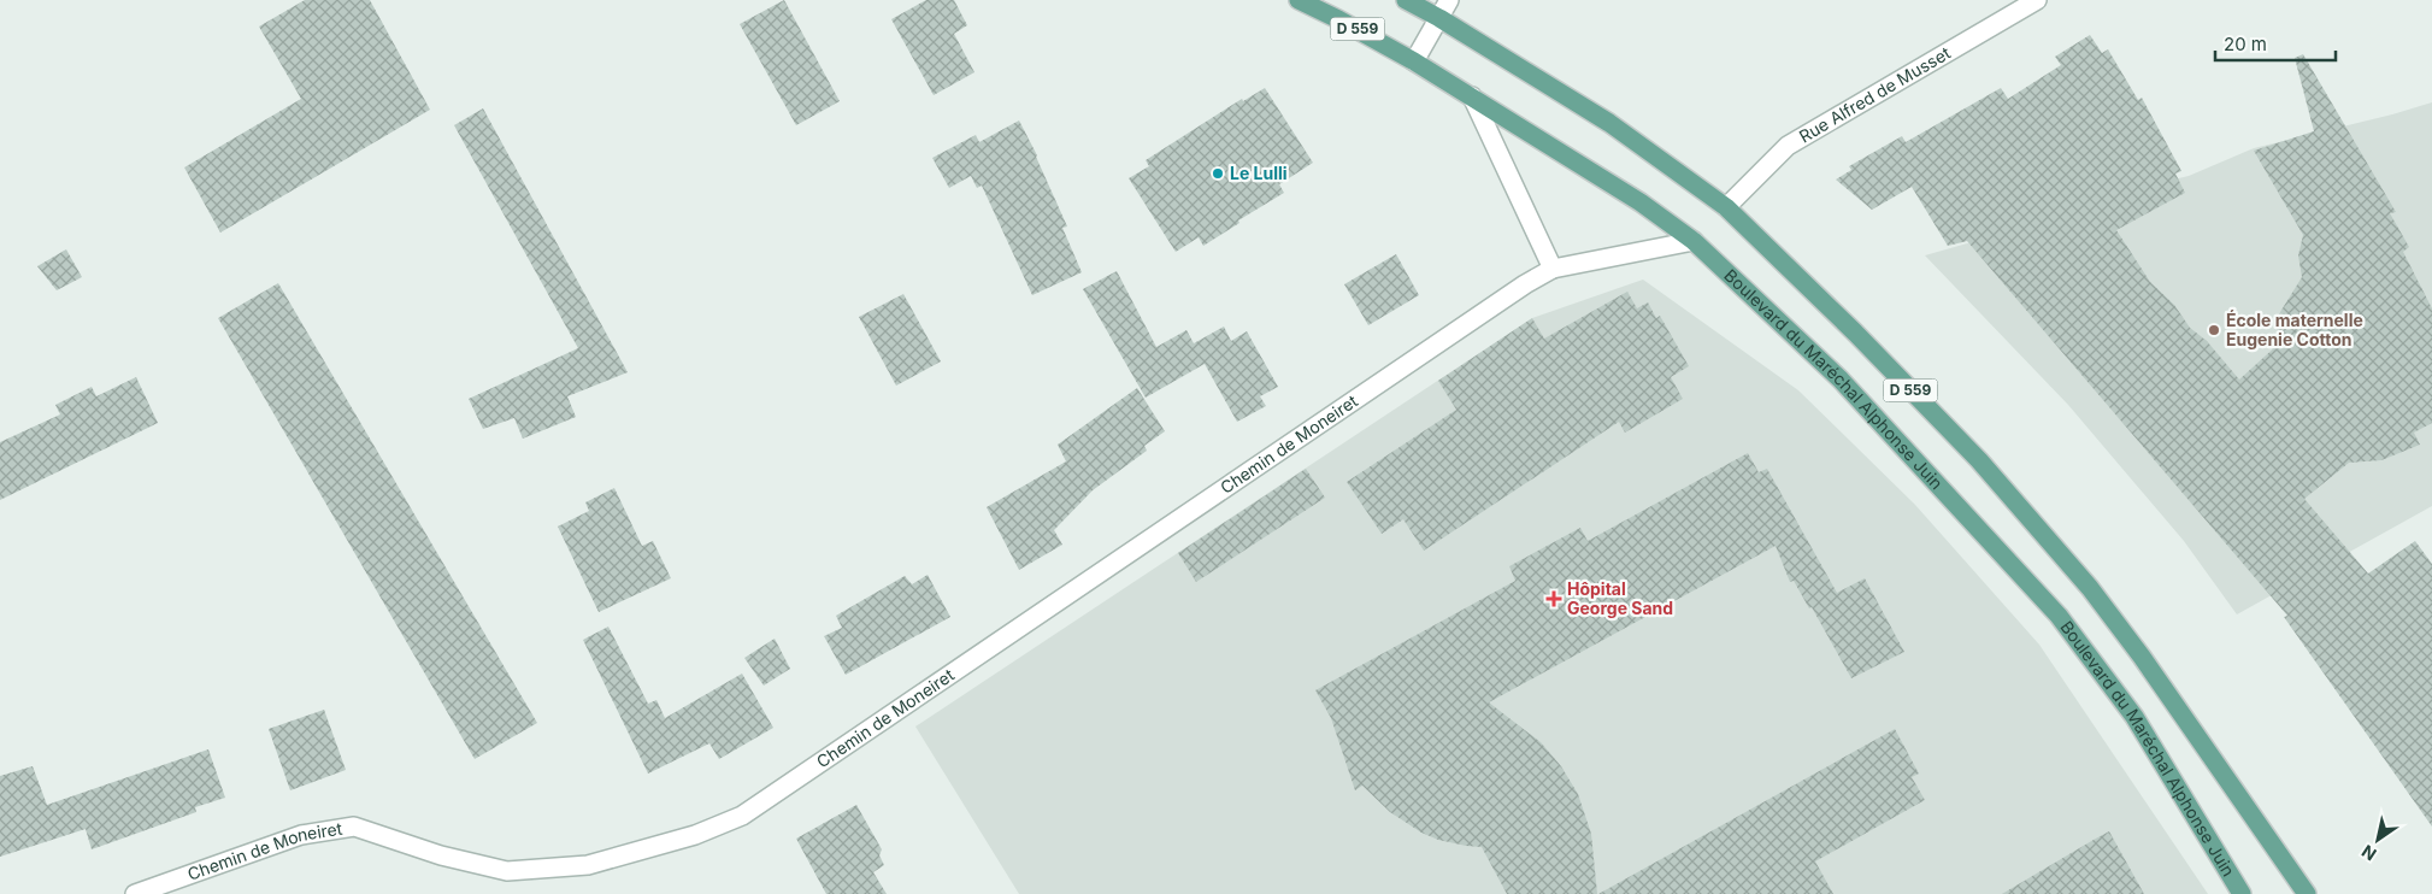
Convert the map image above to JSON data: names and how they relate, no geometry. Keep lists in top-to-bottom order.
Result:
{
  "streets": {
    "main road": ["D 559", "Boulevard du Maréchal Alphonse Juin"],
    "street": ["Rue Alfred de Musset", "Chemin de Moneiret"]
  },
  "crossings": [
    ["D 559", "Rue Alfred de Musset"],
    ["Boulevard du Maréchal Alphonse Juin", "Chemin de Moneiret"]
  ],
  "places": {
    "other": ["Le Lulli", "École maternelle Eugenie Cotton"],
    "health": ["Hôpital George Sand"]
  },
  "scale_bar": "20 m",
  "north": "bottom left"
}
